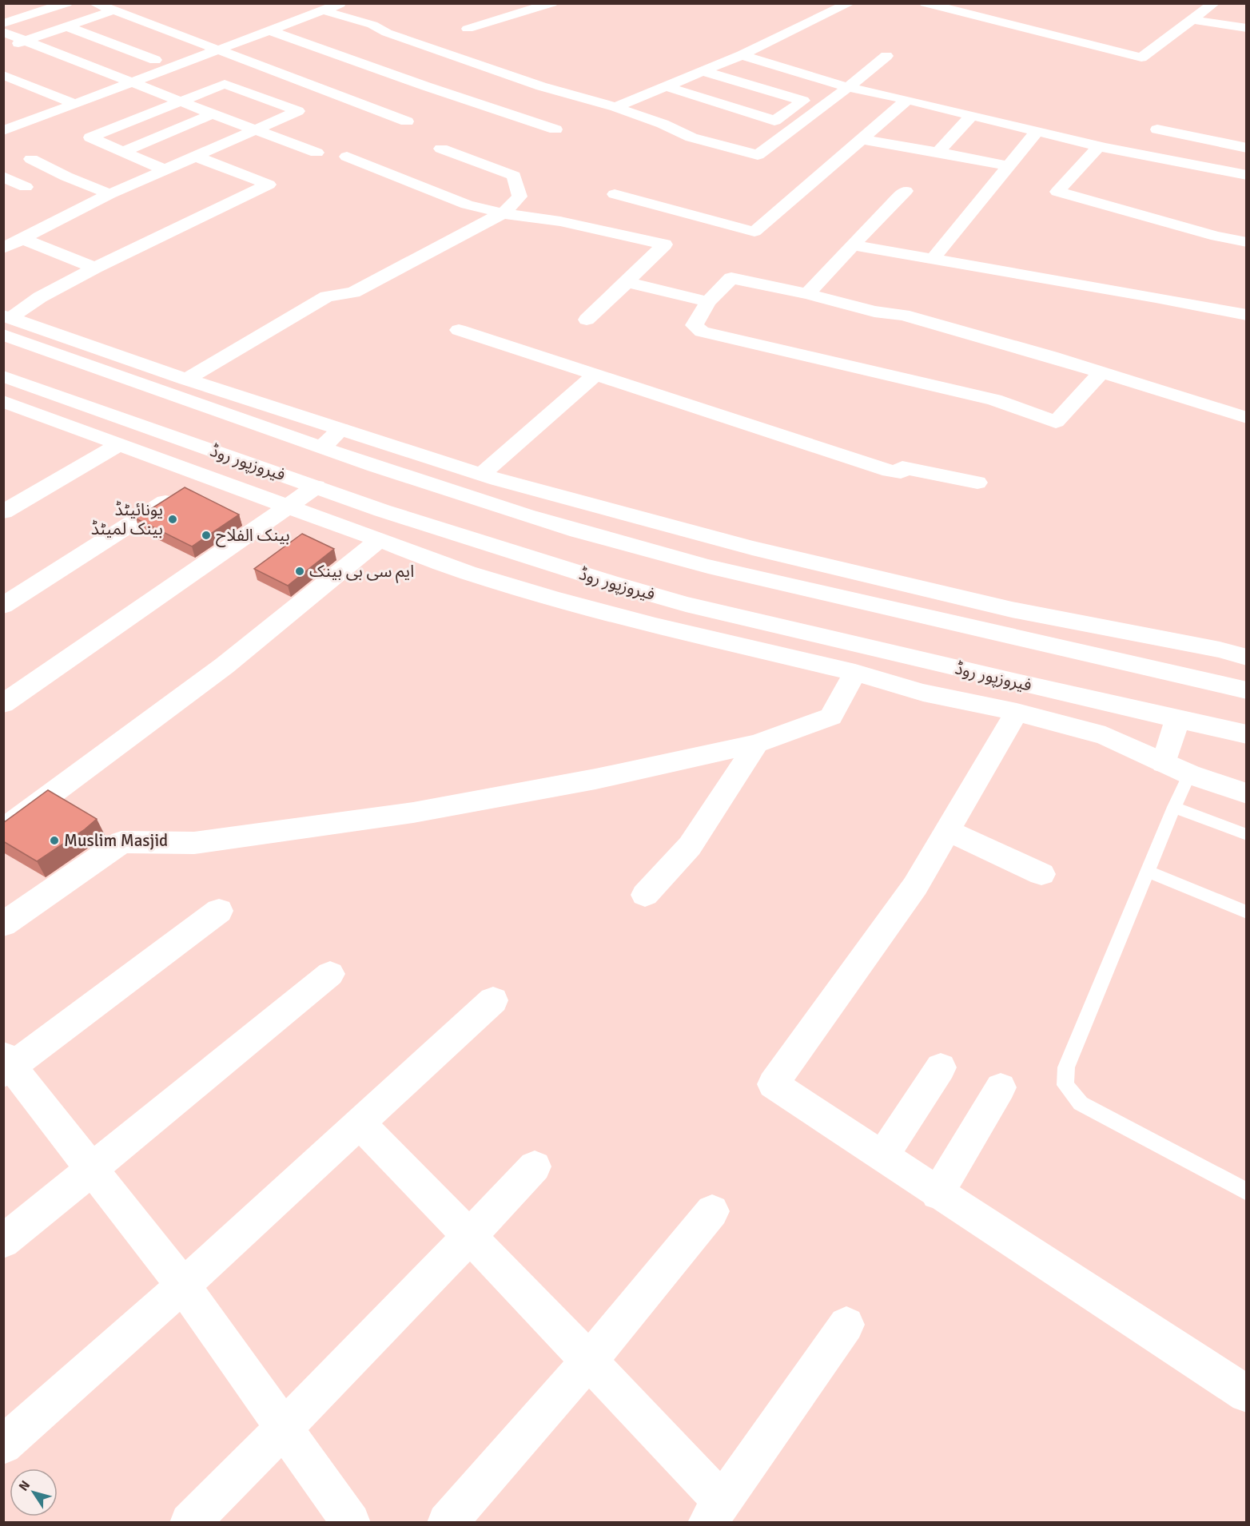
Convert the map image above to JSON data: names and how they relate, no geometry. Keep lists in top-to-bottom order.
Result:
{
  "streets": {
    "main road": ["فیروزپور روڈ"]
  },
  "places": [
    "یونائیٹڈ بینک لمیٹڈ",
    "بینک الفلاح",
    "ایم سی بی بینک",
    "Muslim Masjid"
  ],
  "north": "top left"
}
